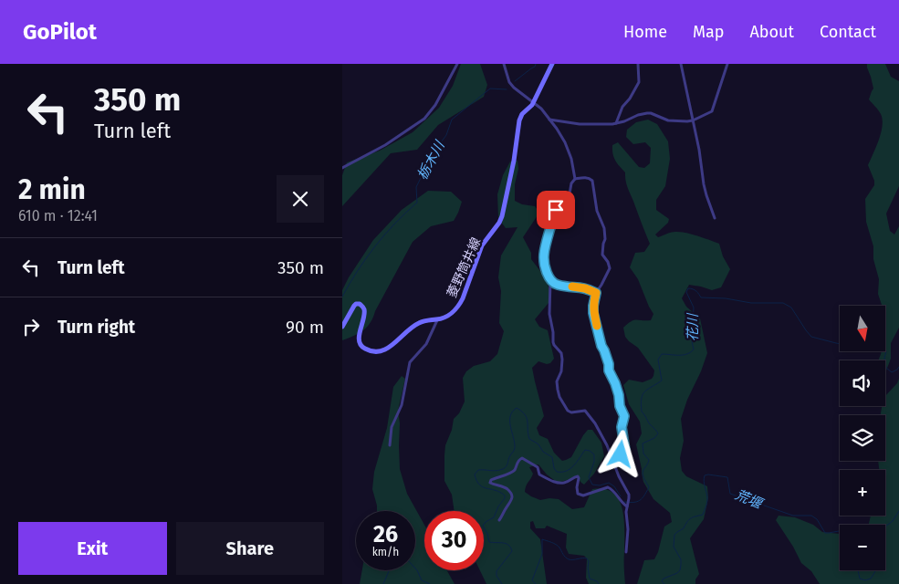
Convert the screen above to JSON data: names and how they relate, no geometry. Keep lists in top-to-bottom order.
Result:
{
  "streets": {
    "main road": ["菱野筒井線"]
  },
  "water": ["栃木川", "花川", "荒堰"],
  "north": "bottom",
  "page": {
    "header": "GoPilot",
    "nav": [
      "Home",
      "Map",
      "About",
      "Contact"
    ],
    "turn": ["350 m", "Turn left"],
    "heading": ["2 min", "610 m · 12:41"],
    "list": [
      {
        "name": "Turn left",
        "value": "350 m"
      },
      {
        "name": "Turn right",
        "value": "90 m"
      }
    ],
    "map_buttons": ["+", "−"],
    "speed": "26 km/h",
    "limit": "30",
    "buttons": ["Exit", "Share"]
  }
}
